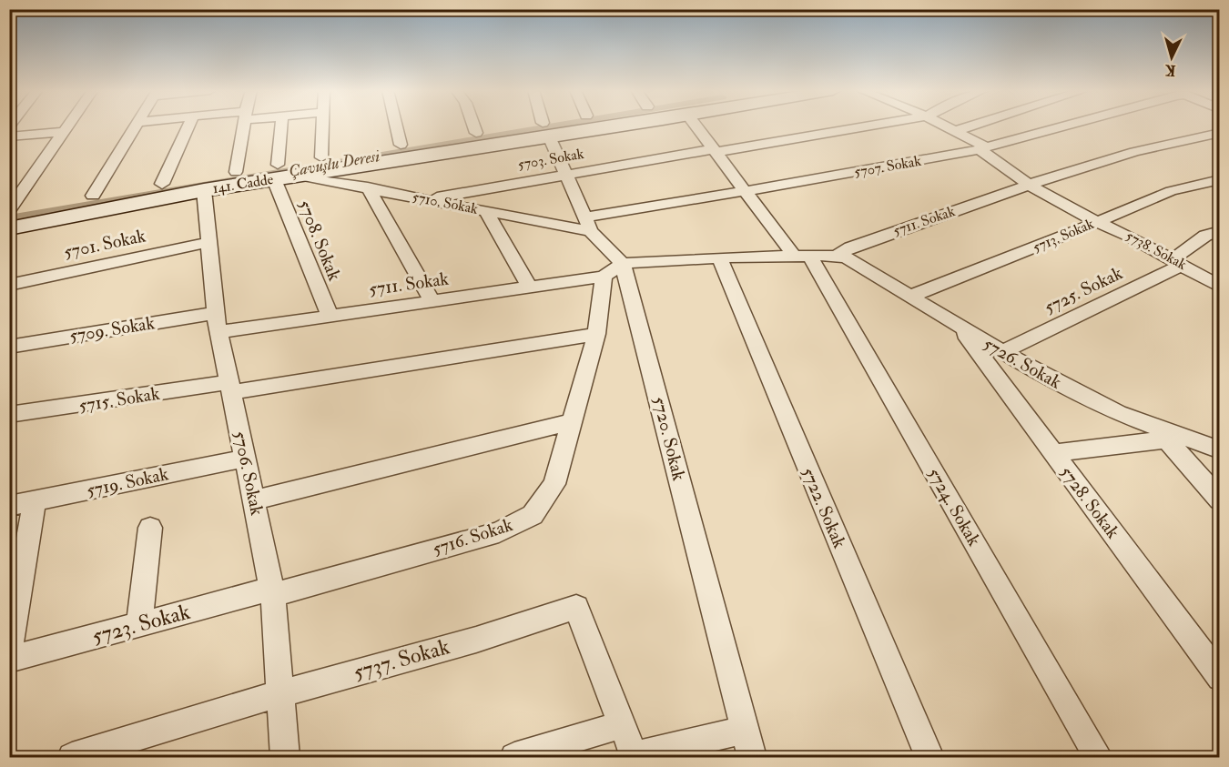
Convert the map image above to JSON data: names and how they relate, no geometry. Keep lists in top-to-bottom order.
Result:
{
  "streets": {
    "street": [
      "5703. Sokak",
      "5707. Sokak",
      "141. Cadde",
      "5710. Sokak",
      "5711. Sokak",
      "5713. Sokak",
      "5708. Sokak",
      "5701. Sokak",
      "5738. Sokak",
      "5725. Sokak",
      "5709. Sokak",
      "5726. Sokak",
      "5715. Sokak",
      "5720. Sokak",
      "5706. Sokak",
      "5719. Sokak",
      "5728. Sokak",
      "5724. Sokak",
      "5722. Sokak",
      "5716. Sokak",
      "5723. Sokak",
      "5737. Sokak"
    ]
  },
  "crossings": [
    ["5703. Sokak", "5710. Sokak"],
    ["5703. Sokak", "5720. Sokak"],
    ["5703. Sokak", "5724. Sokak"],
    ["5707. Sokak", "5738. Sokak"],
    ["5707. Sokak", "5720. Sokak"],
    ["5707. Sokak", "5724. Sokak"],
    ["141. Cadde", "5710. Sokak"],
    ["141. Cadde", "5708. Sokak"],
    ["141. Cadde", "5720. Sokak"],
    ["141. Cadde", "5706. Sokak"],
    ["5710. Sokak", "5720. Sokak"],
    ["5711. Sokak", "5708. Sokak"],
    ["5711. Sokak", "5738. Sokak"],
    ["5711. Sokak", "5709. Sokak"],
    ["5711. Sokak", "5726. Sokak"],
    ["5711. Sokak", "5720. Sokak"],
    ["5711. Sokak", "5706. Sokak"],
    ["5711. Sokak", "5724. Sokak"],
    ["5711. Sokak", "5722. Sokak"],
    ["5711. Sokak", "5716. Sokak"],
    ["5713. Sokak", "5738. Sokak"],
    ["5713. Sokak", "5726. Sokak"],
    ["5701. Sokak", "5706. Sokak"],
    ["5738. Sokak", "5725. Sokak"],
    ["5725. Sokak", "5726. Sokak"],
    ["5709. Sokak", "5706. Sokak"],
    ["5726. Sokak", "5728. Sokak"],
    ["5715. Sokak", "5706. Sokak"],
    ["5715. Sokak", "5716. Sokak"],
    ["5706. Sokak", "5719. Sokak"],
    ["5706. Sokak", "5716. Sokak"],
    ["5706. Sokak", "5723. Sokak"],
    ["5706. Sokak", "5737. Sokak"],
    ["5716. Sokak", "5723. Sokak"]
  ],
  "water": ["Çavuşlu Deresi"],
  "north": "bottom"
}
